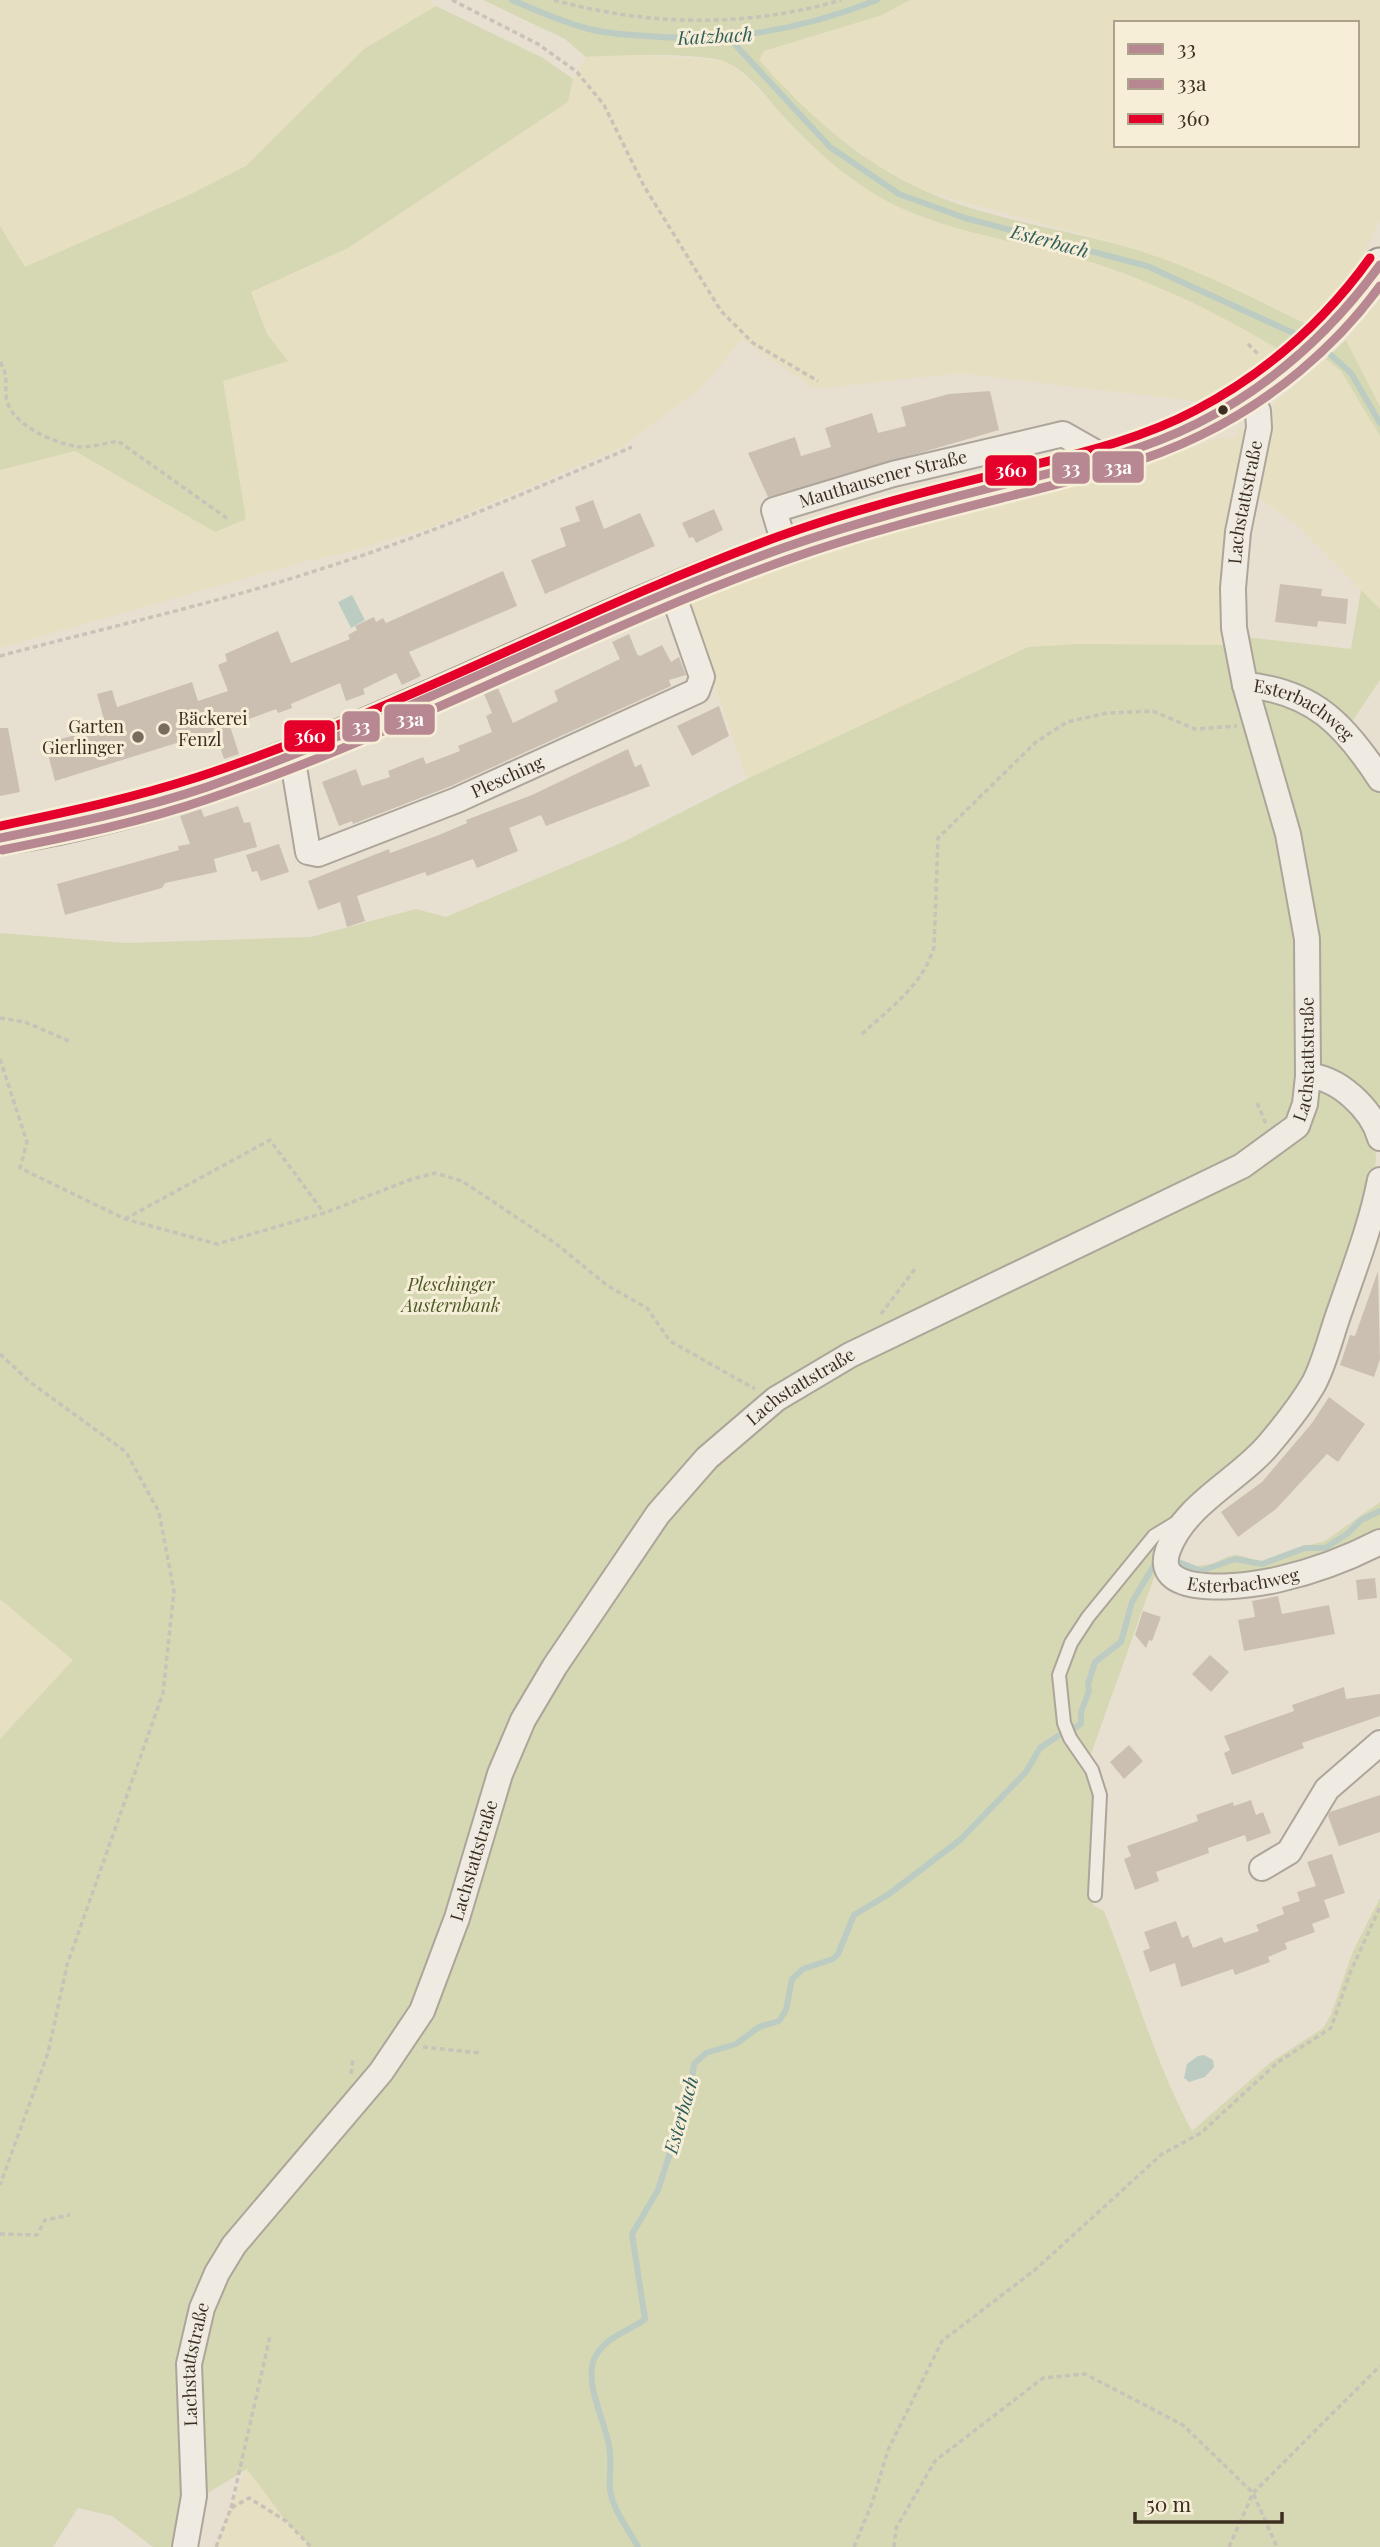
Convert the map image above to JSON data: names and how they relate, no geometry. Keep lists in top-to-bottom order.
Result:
{
  "streets": {
    "main road": ["Mauthausener Straße"],
    "street": ["Lachstattstraße", "Esterbachweg", "Plesching"]
  },
  "crossings": [
    ["Mauthausener Straße", "Lachstattstraße"],
    ["Mauthausener Straße", "Plesching"],
    ["Lachstattstraße", "Esterbachweg"]
  ],
  "water": ["Katzbach", "Esterbach"],
  "parks": ["Pleschinger Austernbank"],
  "places": ["Bäckerei Fenzl", "Garten Gierlinger"],
  "lines": ["transit line 360", "transit line 33", "transit line 33a"],
  "legend": ["33", "33a", "360"],
  "scale_bar": "50 m"
}
